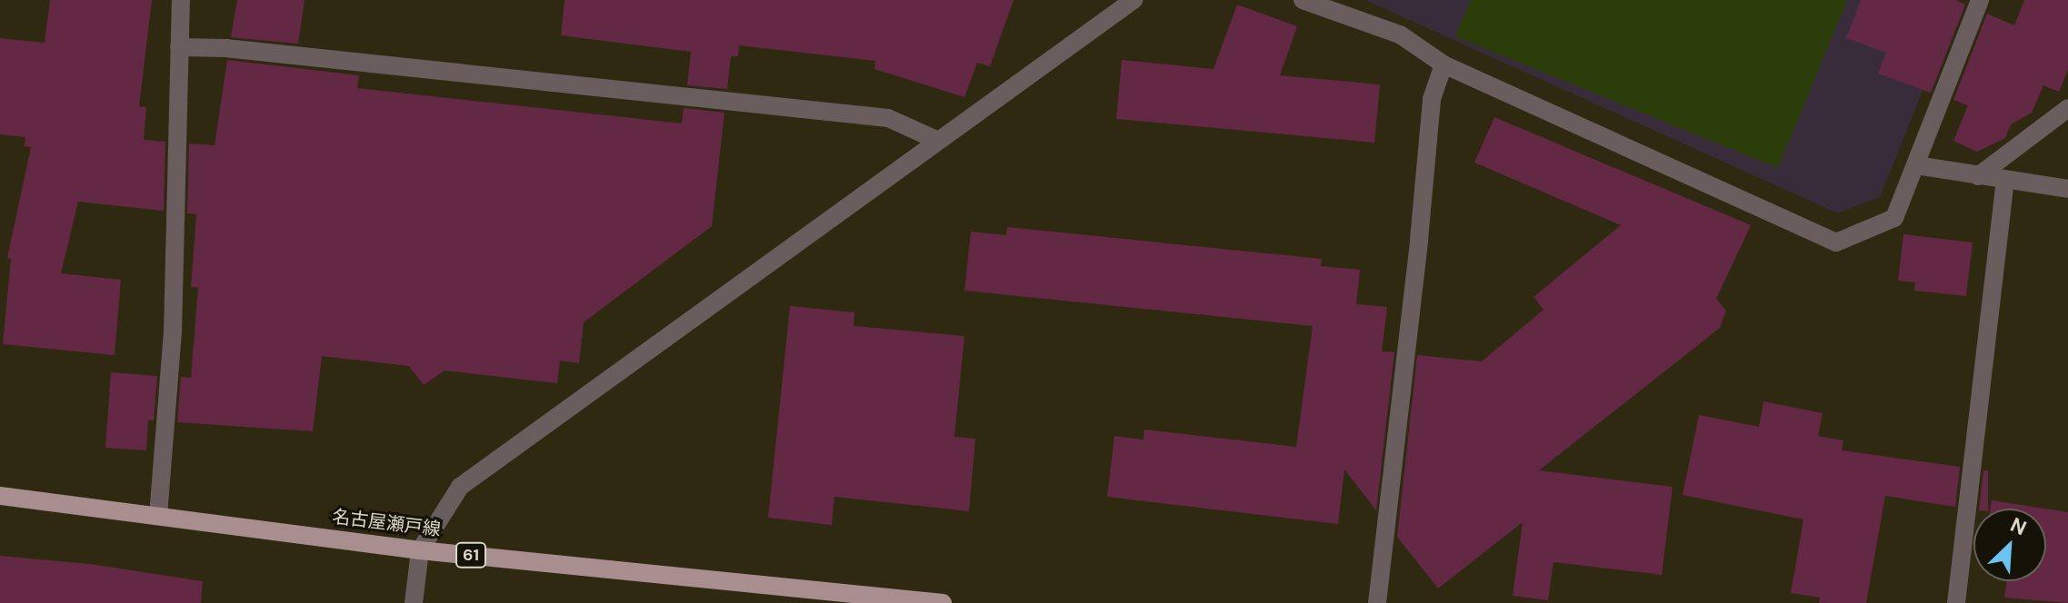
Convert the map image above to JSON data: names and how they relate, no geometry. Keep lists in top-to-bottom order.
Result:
{
  "streets": {
    "main road": ["名古屋瀬戸線", "61"]
  },
  "north": "top right"
}
